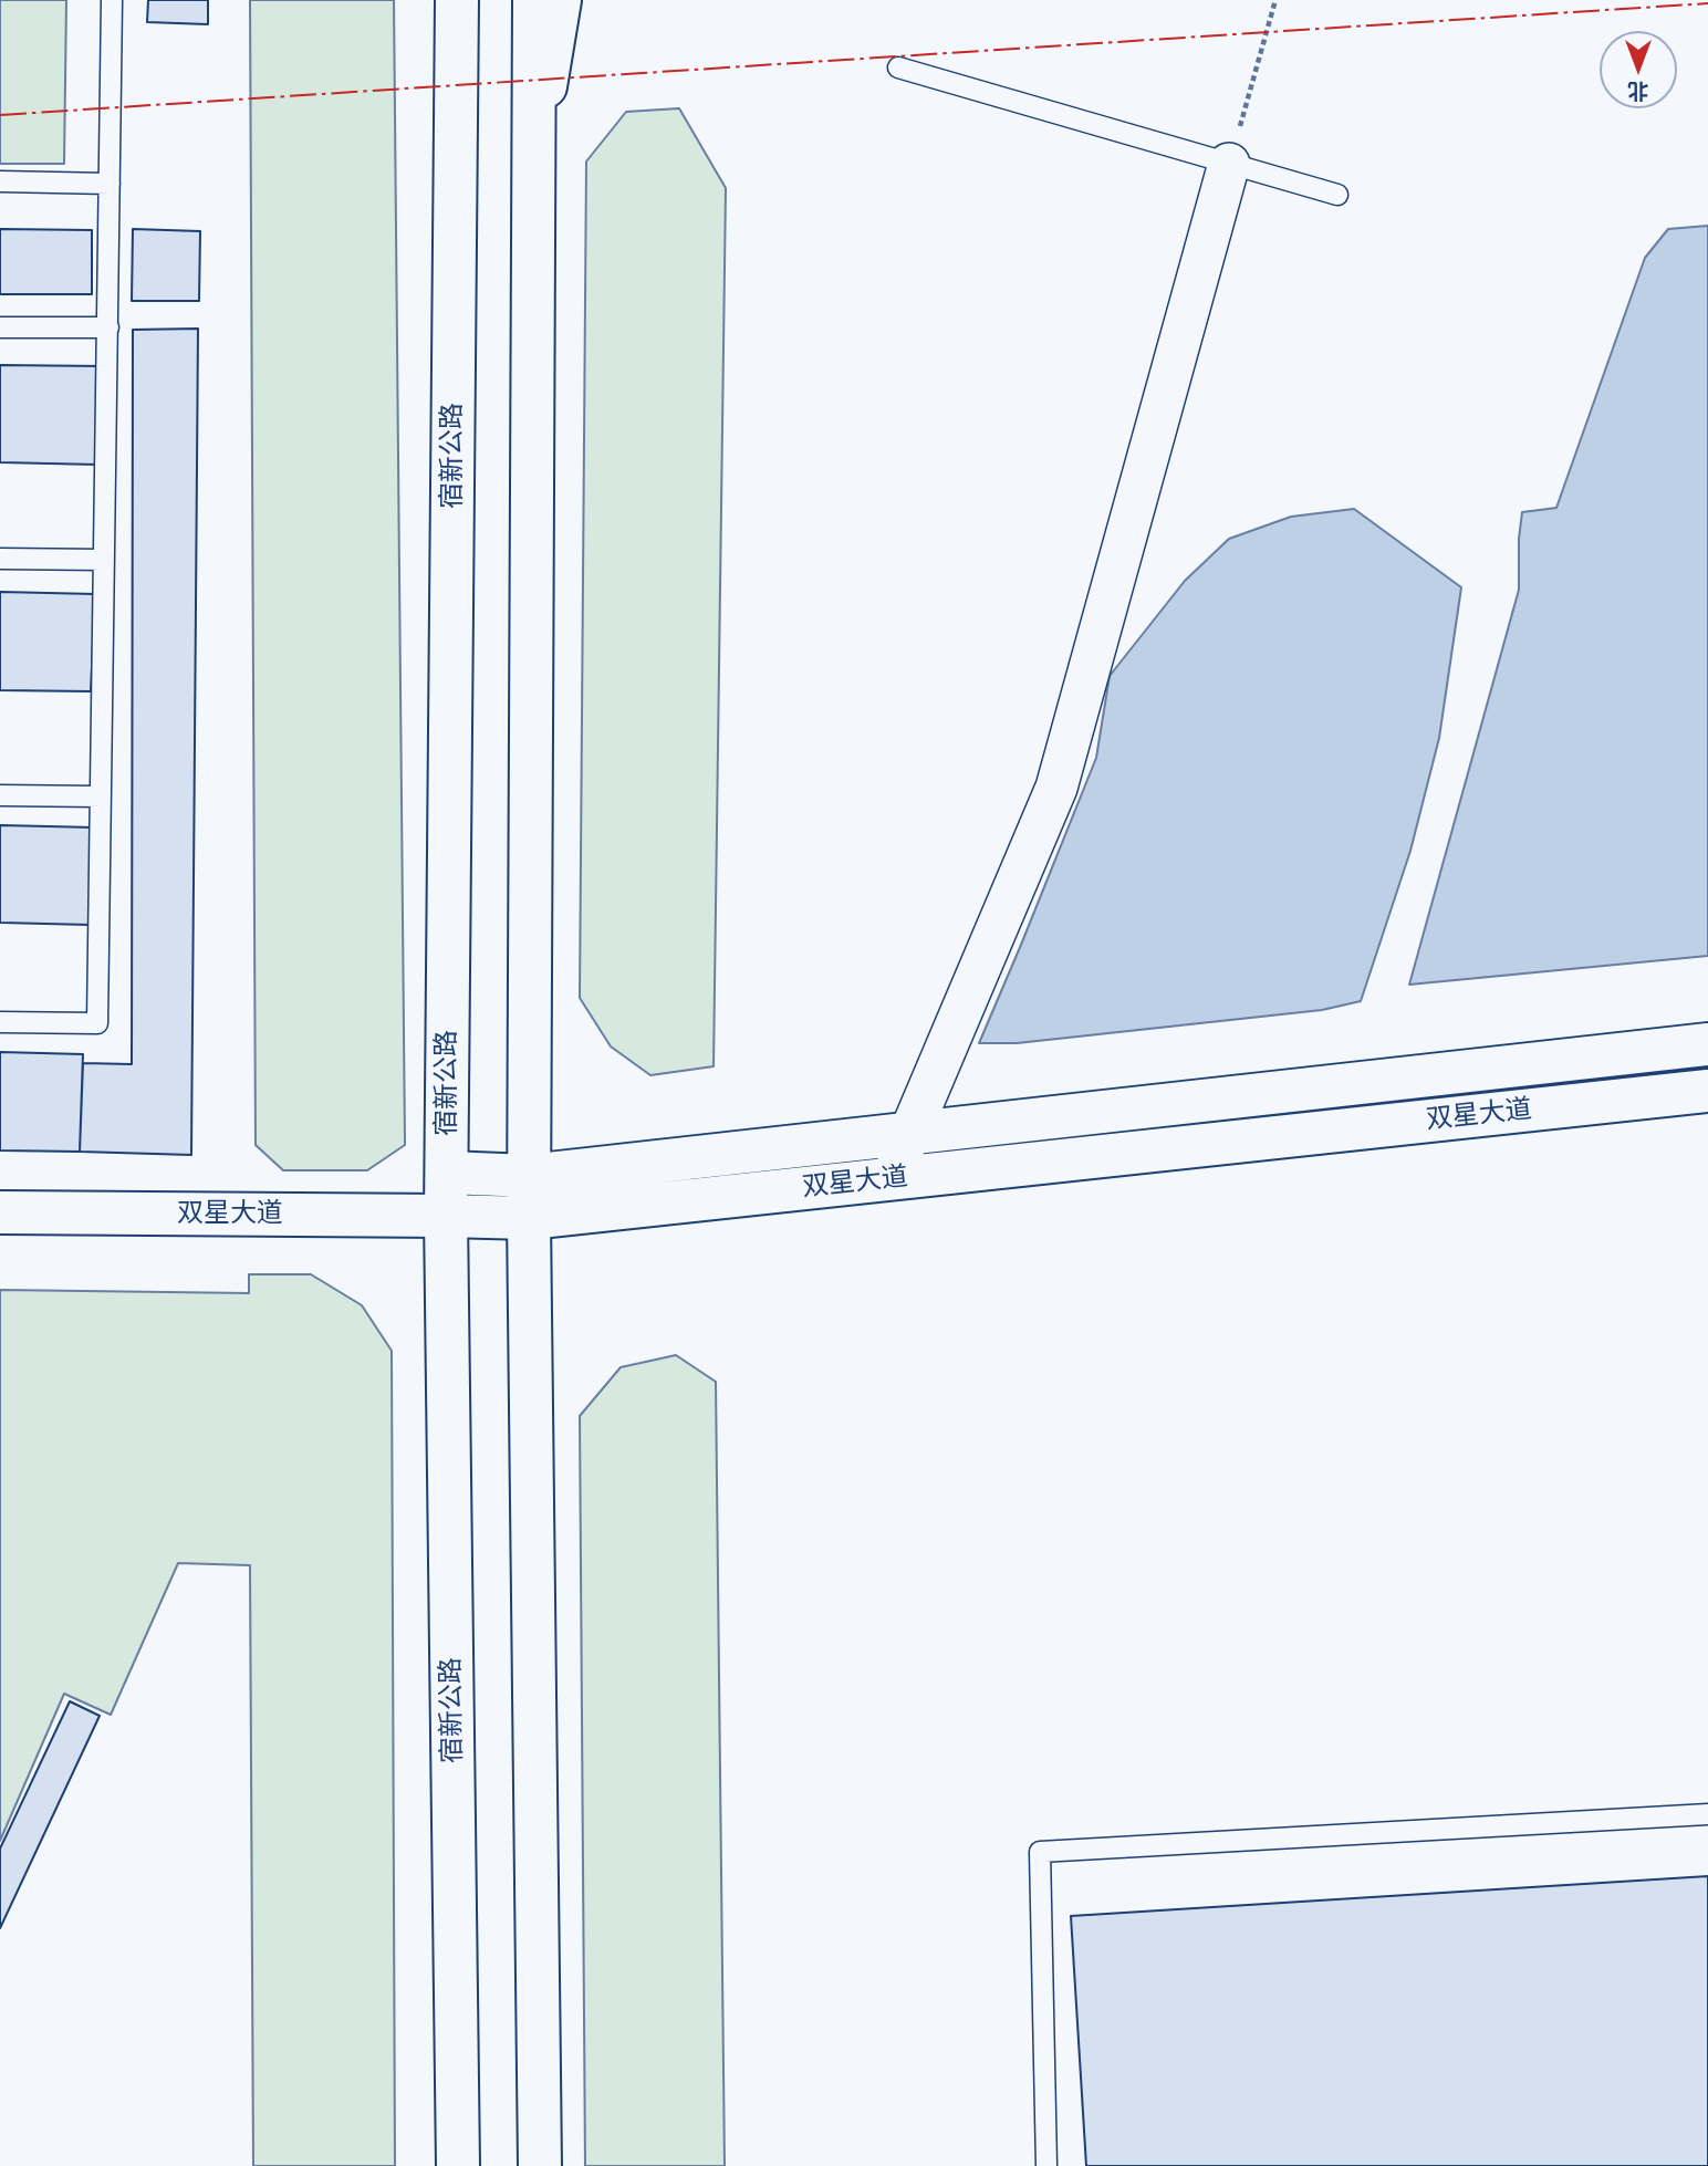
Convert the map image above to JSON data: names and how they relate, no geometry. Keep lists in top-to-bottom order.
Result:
{
  "streets": {
    "main road": ["宿新公路", "双星大道"]
  },
  "crossings": [
    ["宿新公路", "双星大道"]
  ],
  "north": "bottom"
}
